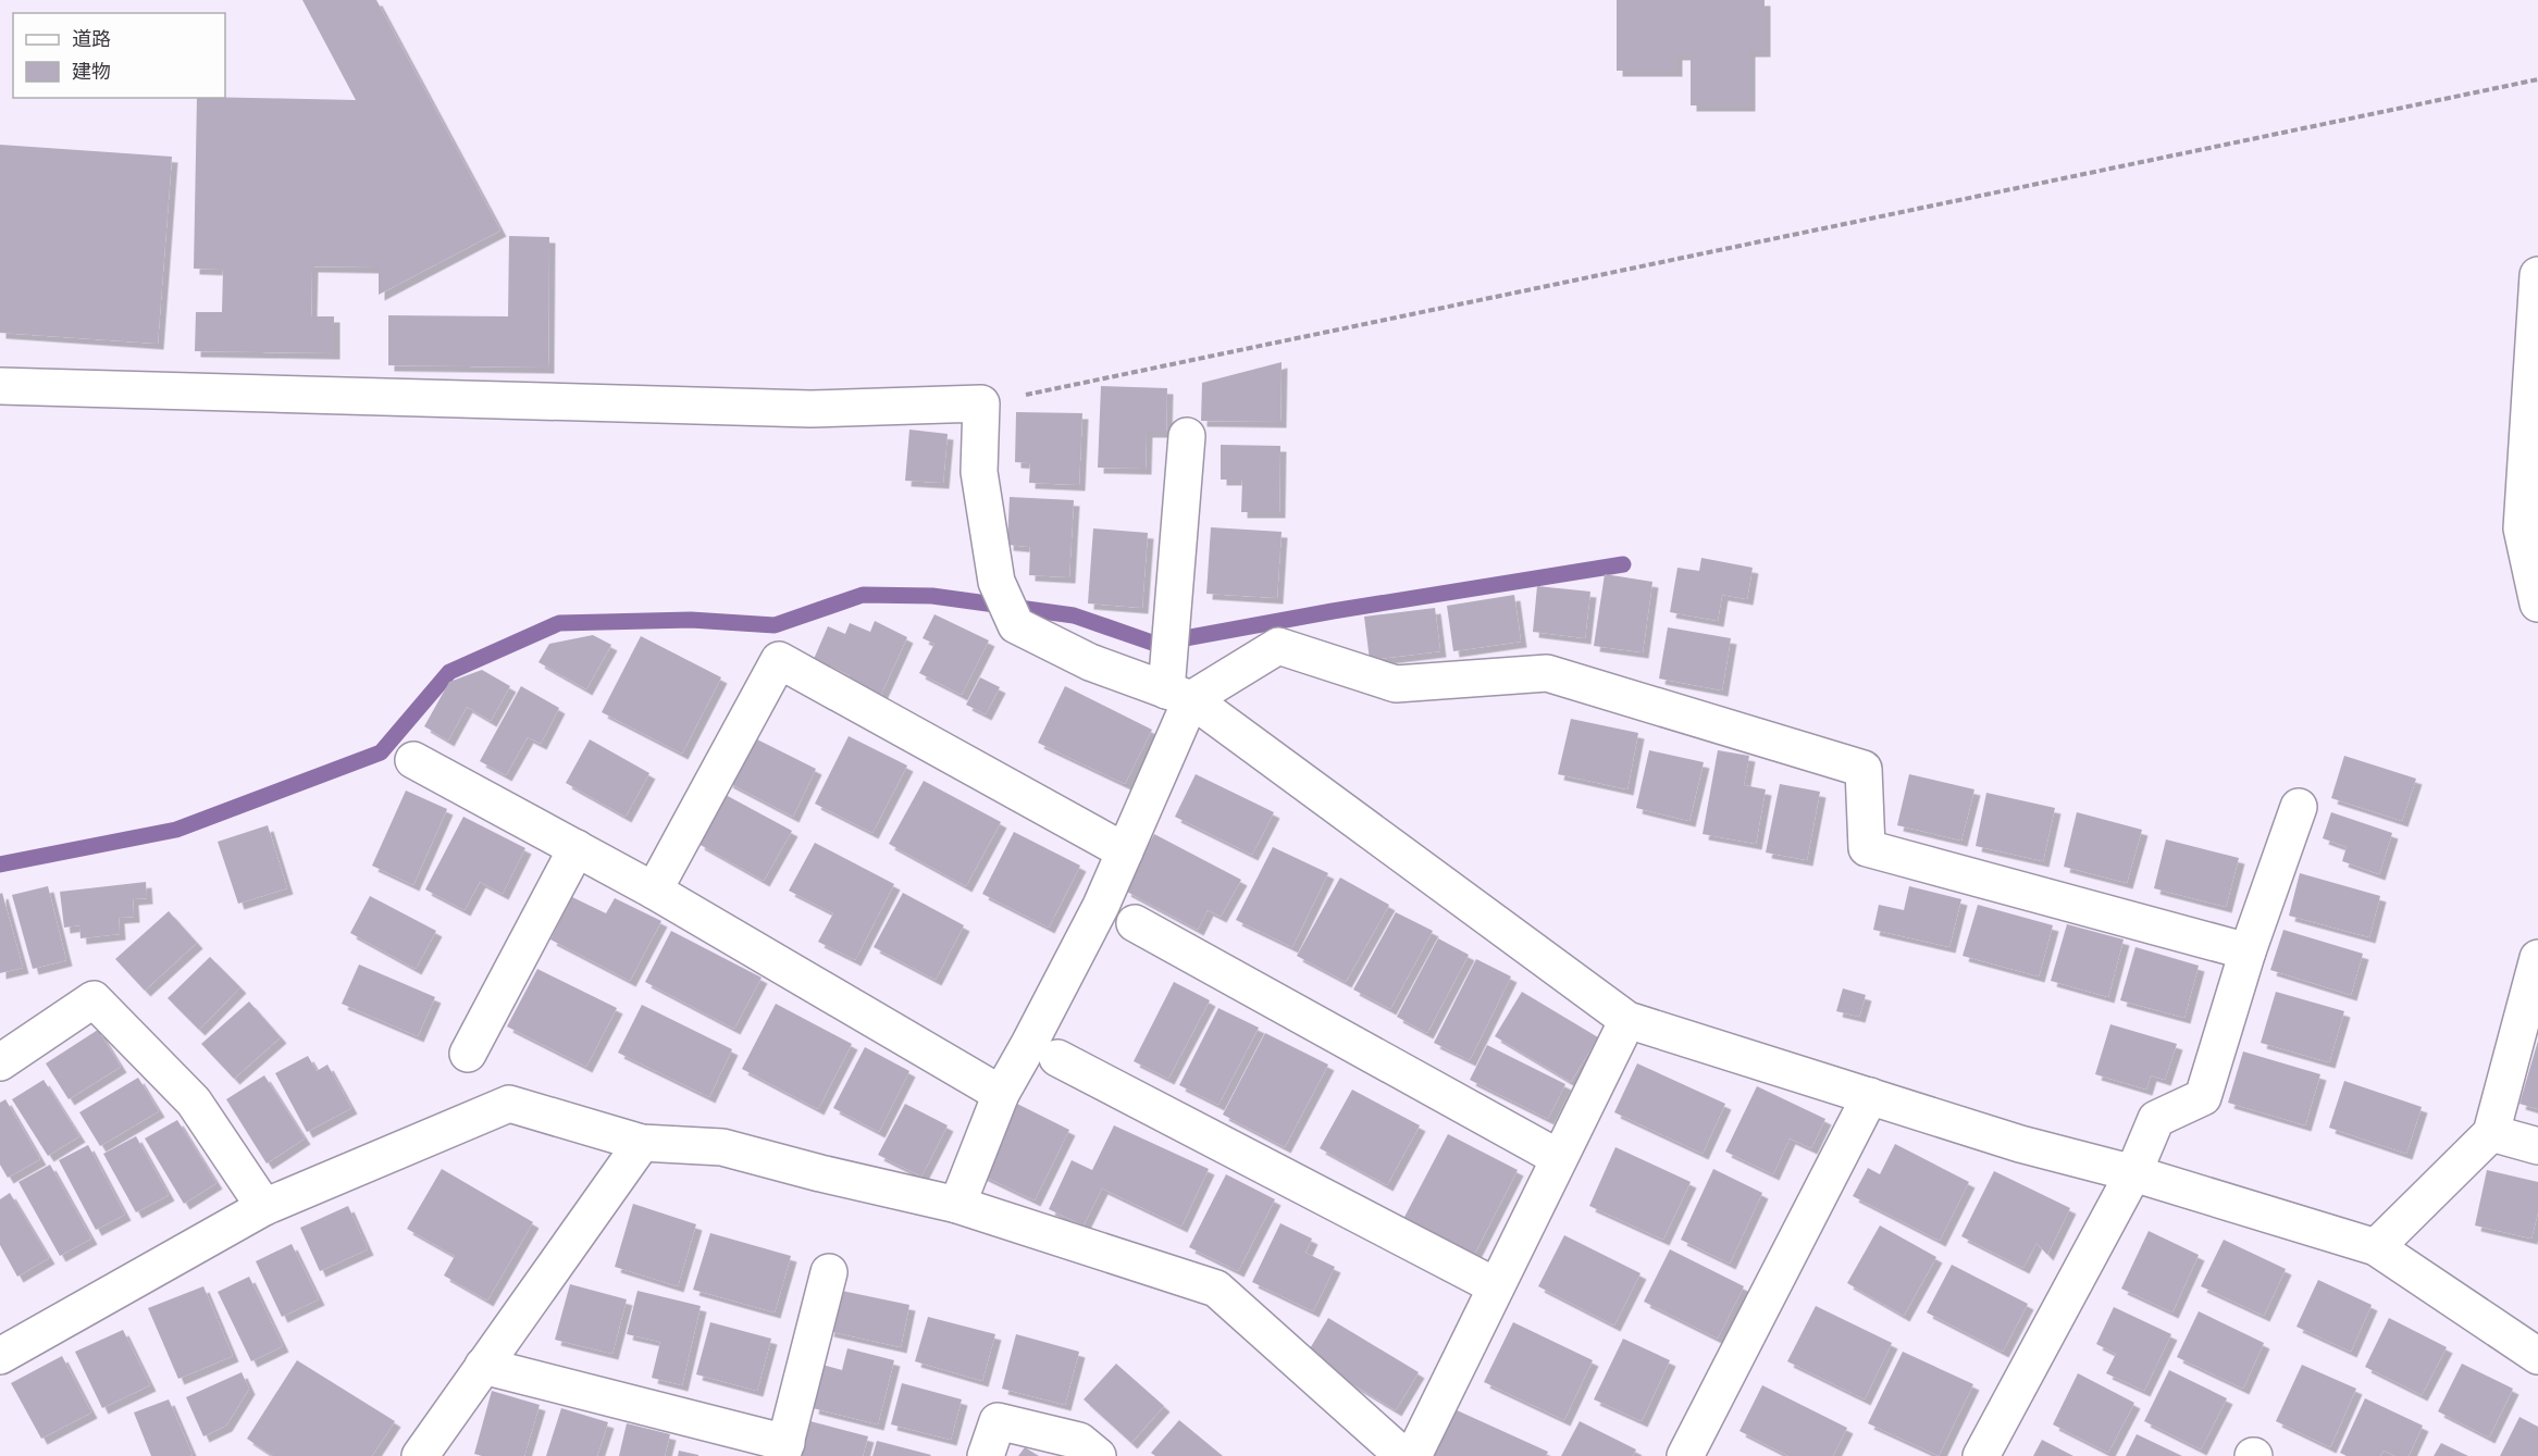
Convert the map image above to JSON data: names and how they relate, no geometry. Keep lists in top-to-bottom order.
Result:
{
  "legend": ["道路", "建物"]
}
